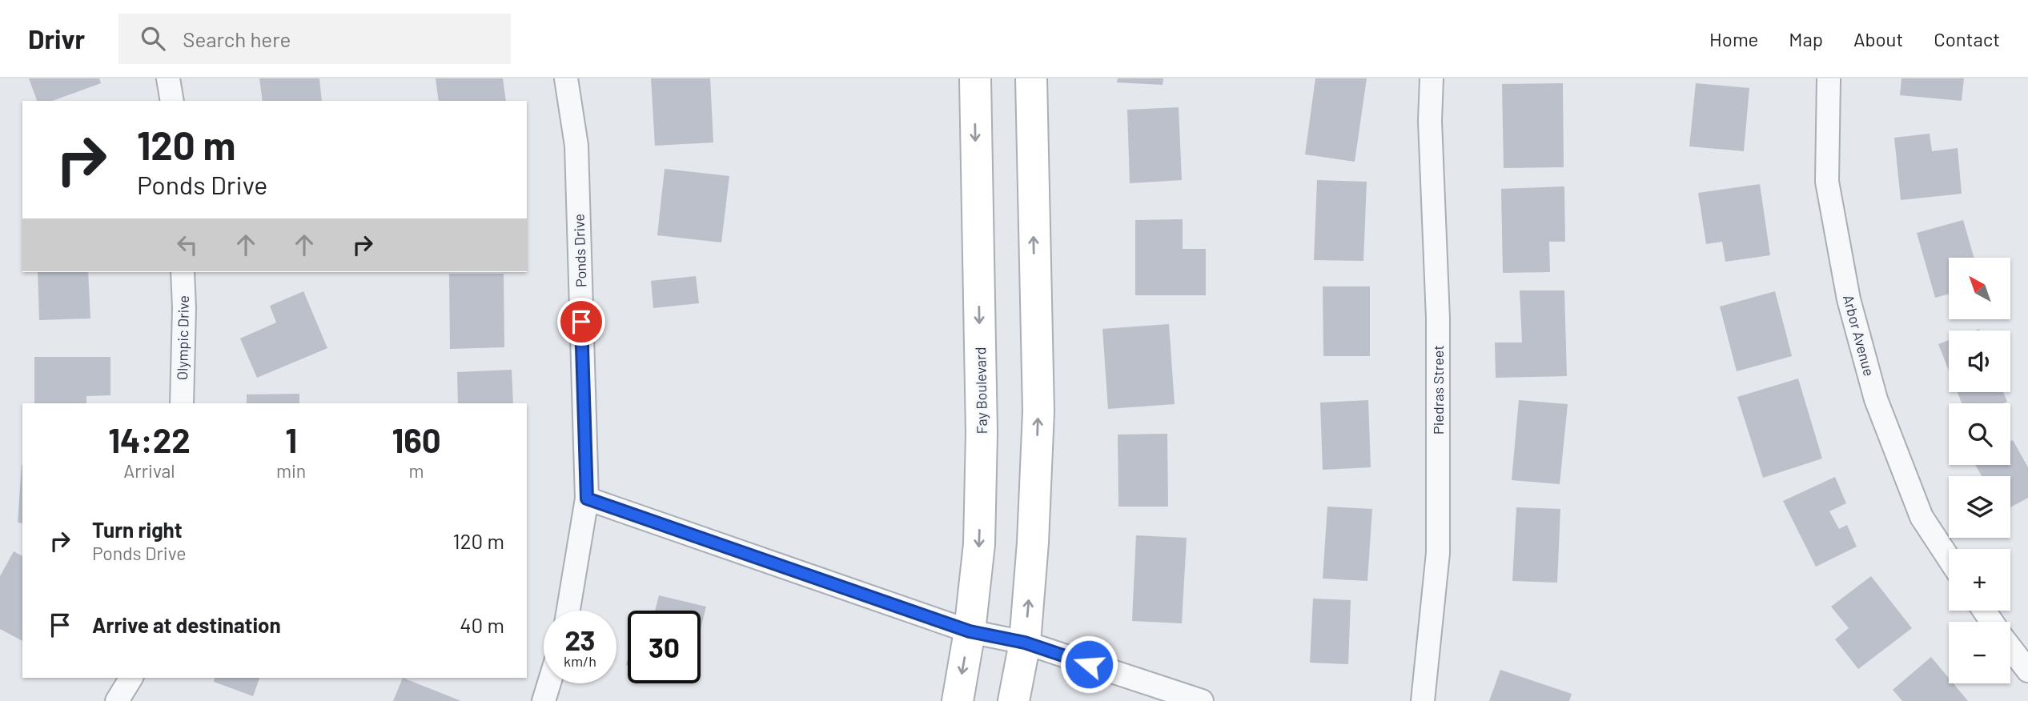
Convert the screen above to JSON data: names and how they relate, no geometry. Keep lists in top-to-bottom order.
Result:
{
  "streets": {
    "main road": ["Fay Boulevard"],
    "street": [
      "Ponds Drive",
      "Arbor Avenue",
      "Olympic Drive",
      "Piedras Street"
    ]
  },
  "north": "top left",
  "page": {
    "header": "Drivr",
    "search": "Search here",
    "nav": [
      "Home",
      "Map",
      "About",
      "Contact"
    ],
    "turn": ["120 m", "Ponds Drive"],
    "map_buttons": ["+", "−"],
    "eta": [
      "14:22",
      "Arrival",
      "1",
      "min",
      "160",
      "m"
    ],
    "list": [
      {
        "name": "Turn right",
        "note": "Ponds Drive",
        "value": "120 m"
      },
      {
        "name": "Arrive at destination",
        "value": "40 m"
      }
    ],
    "speed": "23 km/h",
    "limit": "30"
  }
}
